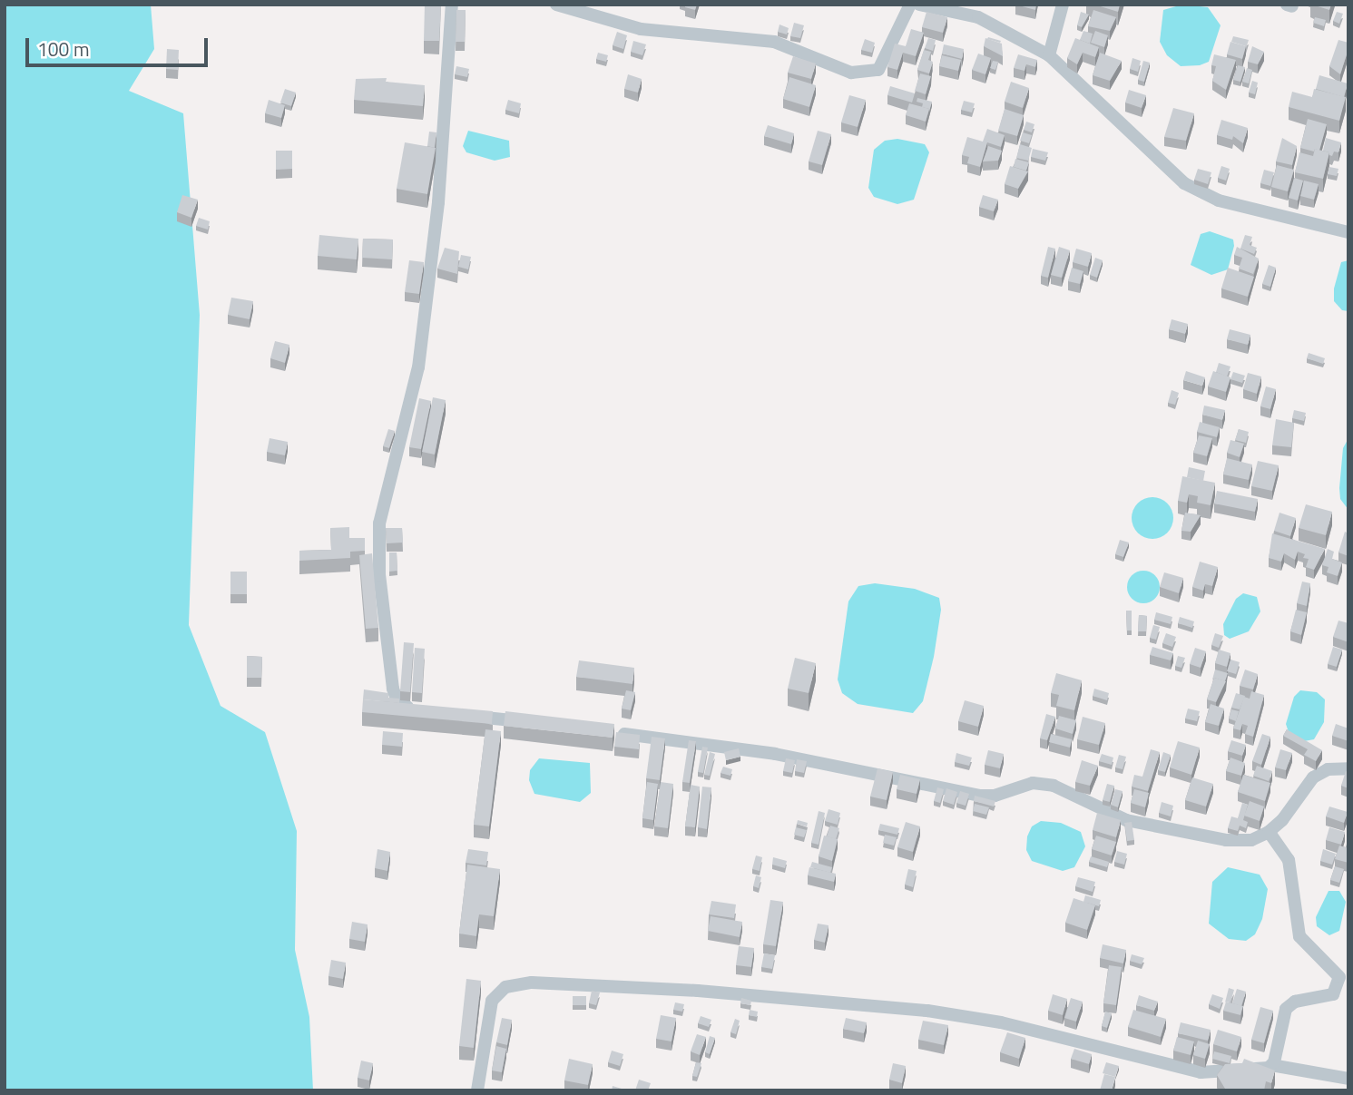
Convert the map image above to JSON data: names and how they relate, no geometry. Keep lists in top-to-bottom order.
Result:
{
  "scale_bar": "100 m"
}
